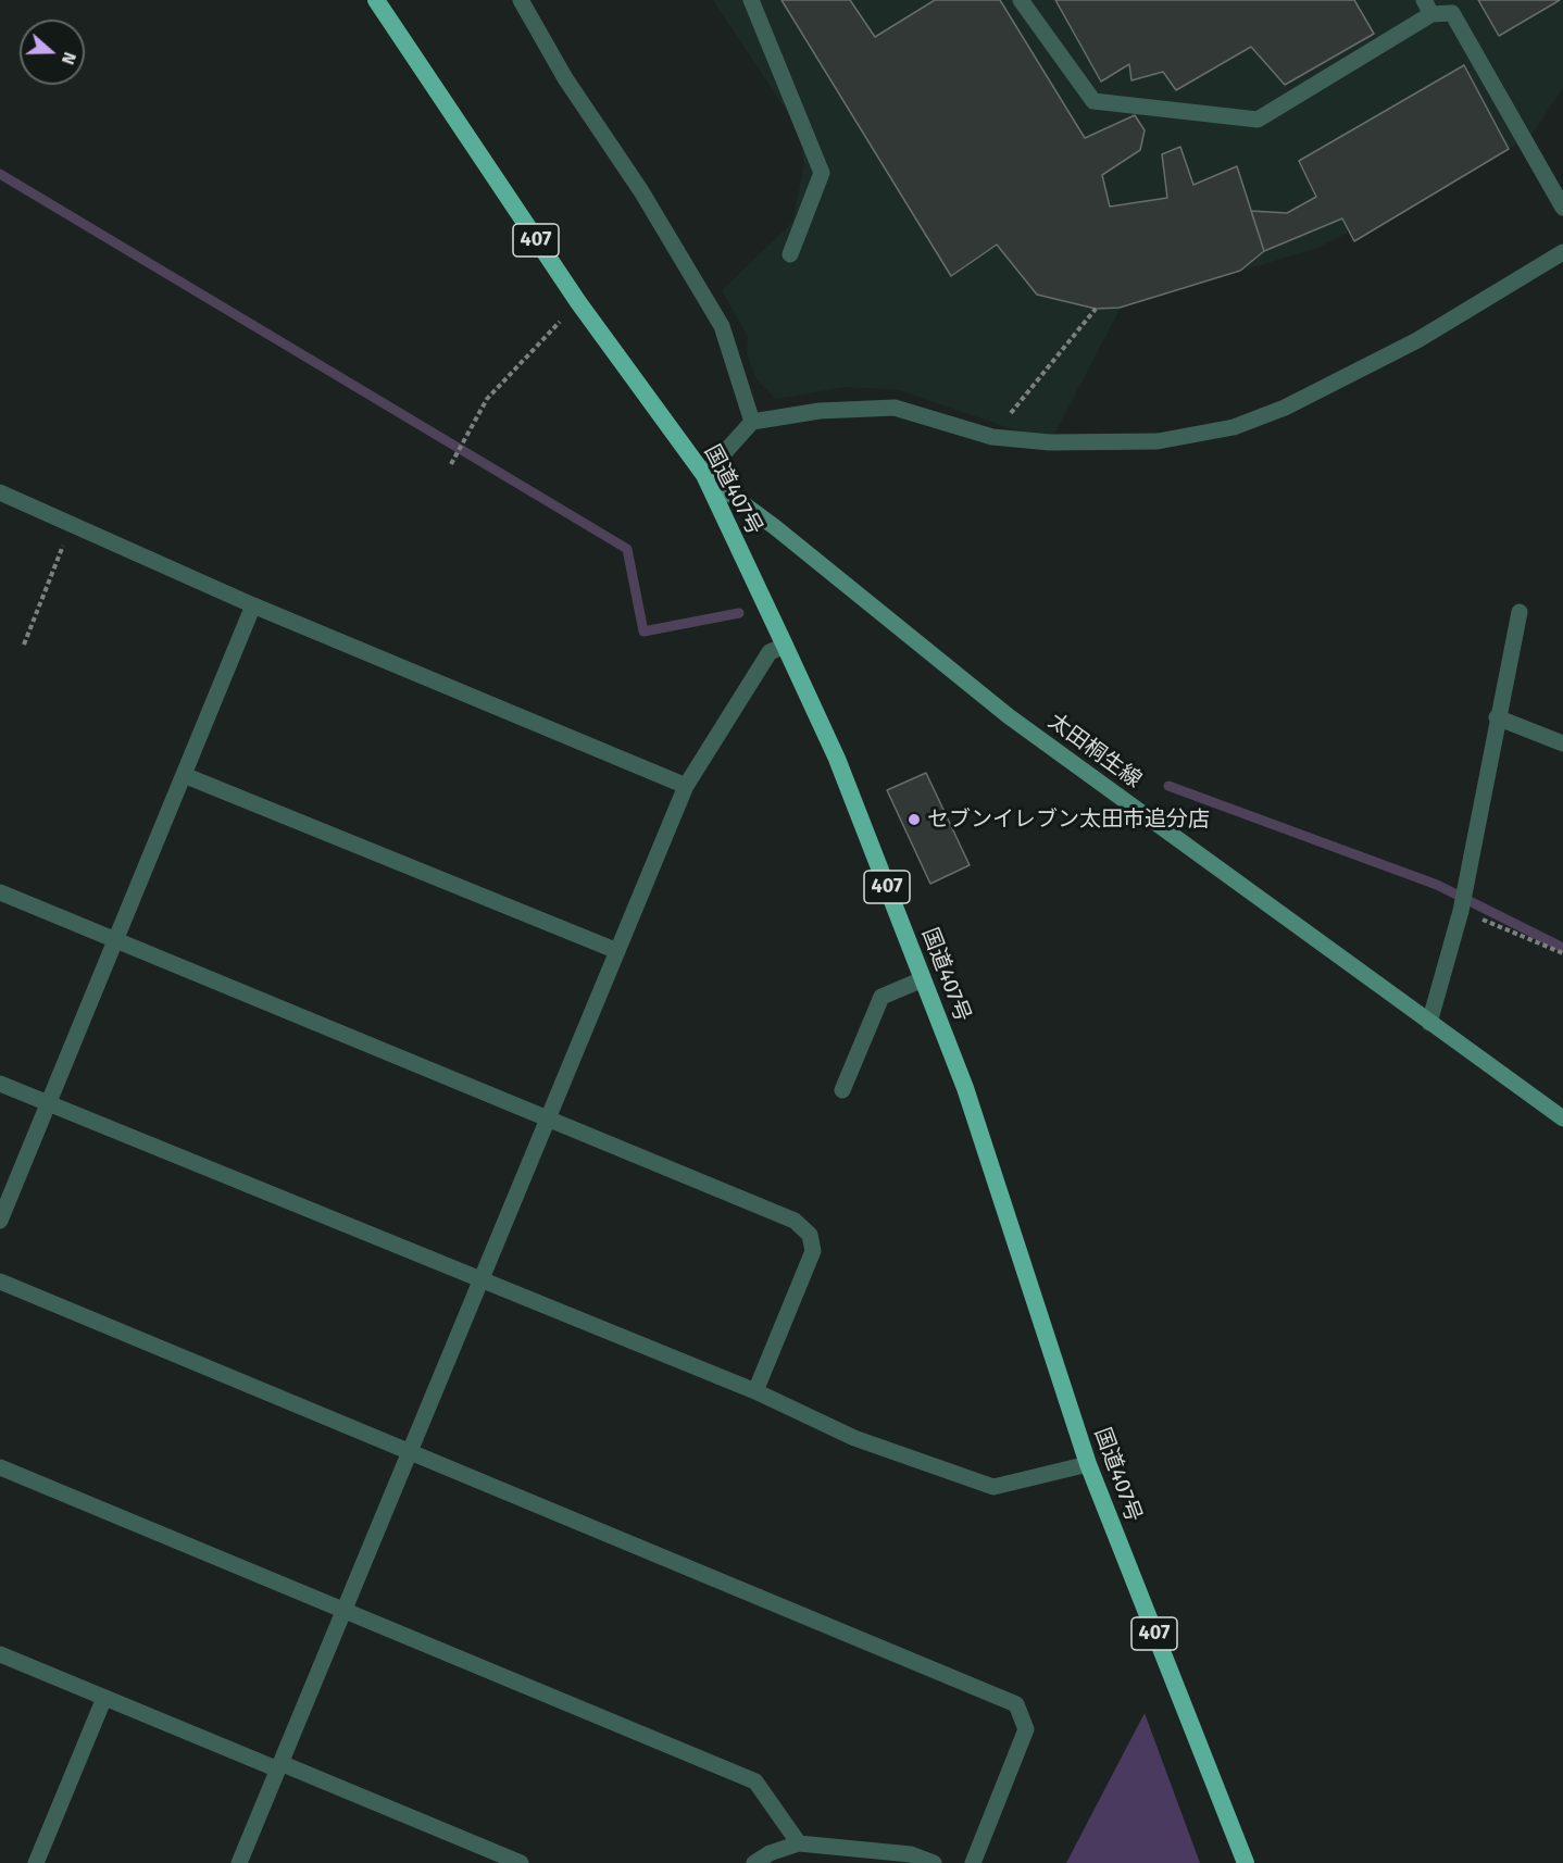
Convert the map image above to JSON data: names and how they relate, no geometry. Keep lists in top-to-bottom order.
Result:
{
  "streets": {
    "highway": ["407", "国道407号"],
    "main road": ["太田桐生線"]
  },
  "crossings": [
    ["国道407号", "太田桐生線"]
  ],
  "places": ["セブンイレブン太田市追分店"],
  "north": "right"
}
